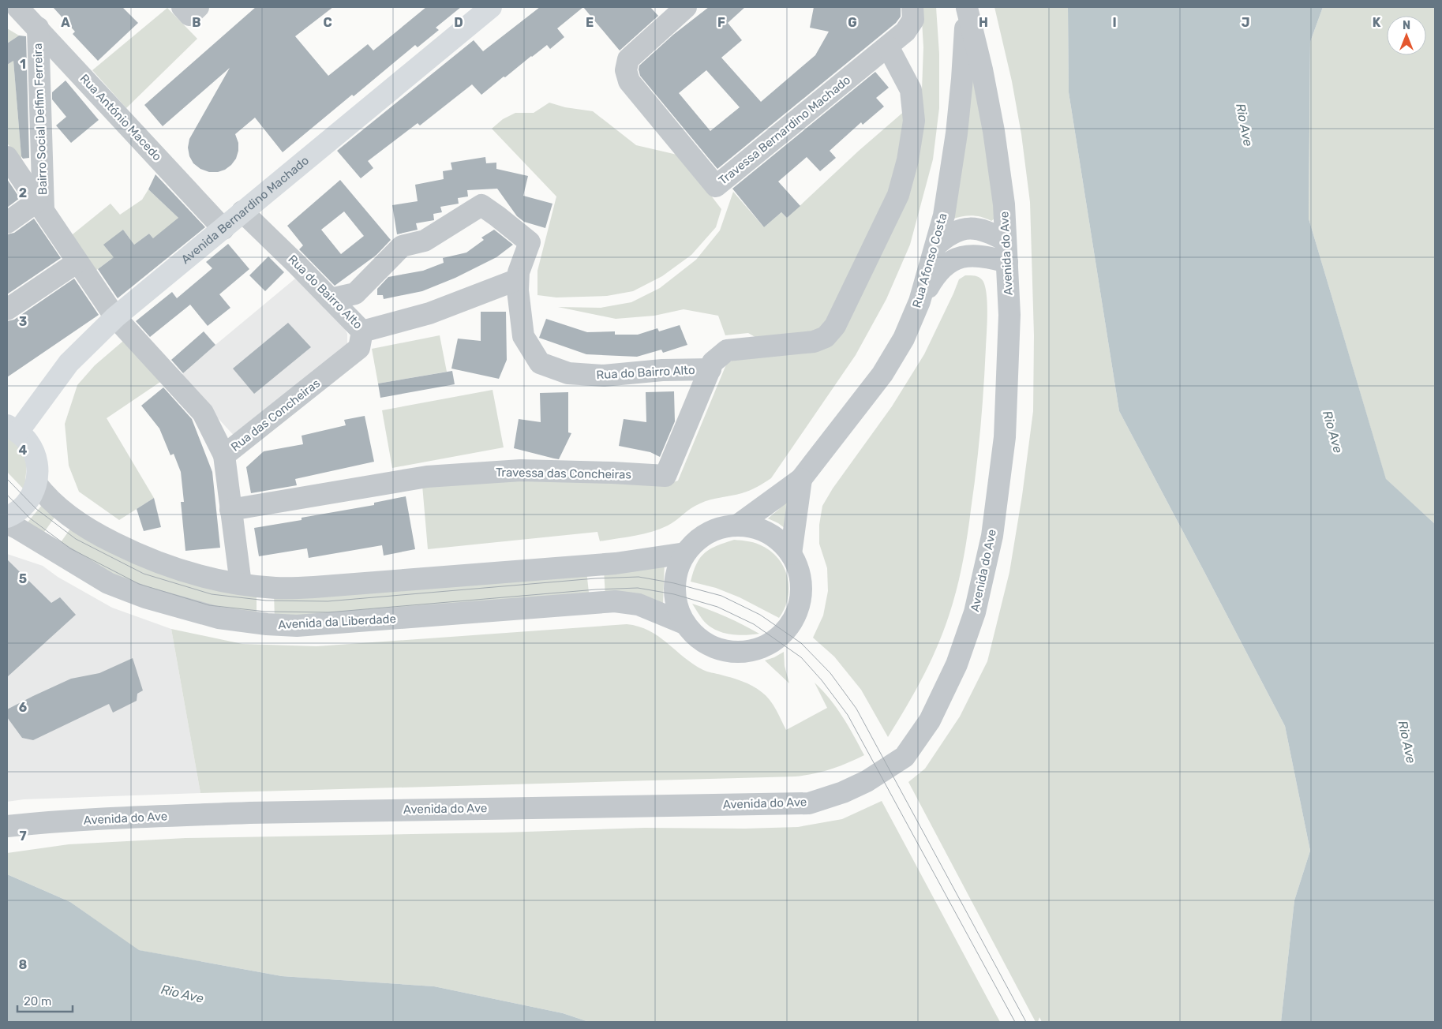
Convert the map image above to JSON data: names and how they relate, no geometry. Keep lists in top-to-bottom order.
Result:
{
  "streets": {
    "main road": ["Avenida Bernardino Machado"],
    "street": [
      "Rua António Macedo",
      "Bairro Social Delfim Ferreira",
      "Travessa Bernardino Machado",
      "Avenida do Ave",
      "Rua Afonso Costa",
      "Rua do Bairro Alto",
      "Rua das Concheiras",
      "Travessa das Concheiras",
      "Avenida da Liberdade"
    ]
  },
  "crossings": [
    ["Rua António Macedo", "Bairro Social Delfim Ferreira"],
    ["Rua António Macedo", "Avenida Bernardino Machado"],
    ["Bairro Social Delfim Ferreira", "Avenida Bernardino Machado"],
    ["Bairro Social Delfim Ferreira", "Rua das Concheiras"],
    ["Travessa Bernardino Machado", "Rua do Bairro Alto"],
    ["Avenida Bernardino Machado", "Rua do Bairro Alto"],
    ["Avenida Bernardino Machado", "Rua das Concheiras"],
    ["Avenida do Ave", "Rua Afonso Costa"],
    ["Rua Afonso Costa", "Avenida da Liberdade"],
    ["Rua do Bairro Alto", "Rua das Concheiras"],
    ["Rua do Bairro Alto", "Travessa das Concheiras"]
  ],
  "water": ["Rio Ave"],
  "scale_bar": "20 m",
  "north": "top",
  "grid": {
    "columns": [
      "A",
      "B",
      "C",
      "D",
      "E",
      "F",
      "G",
      "H",
      "I",
      "J",
      "K"
    ],
    "rows": [
      "1",
      "2",
      "3",
      "4",
      "5",
      "6",
      "7",
      "8"
    ]
  }
}
